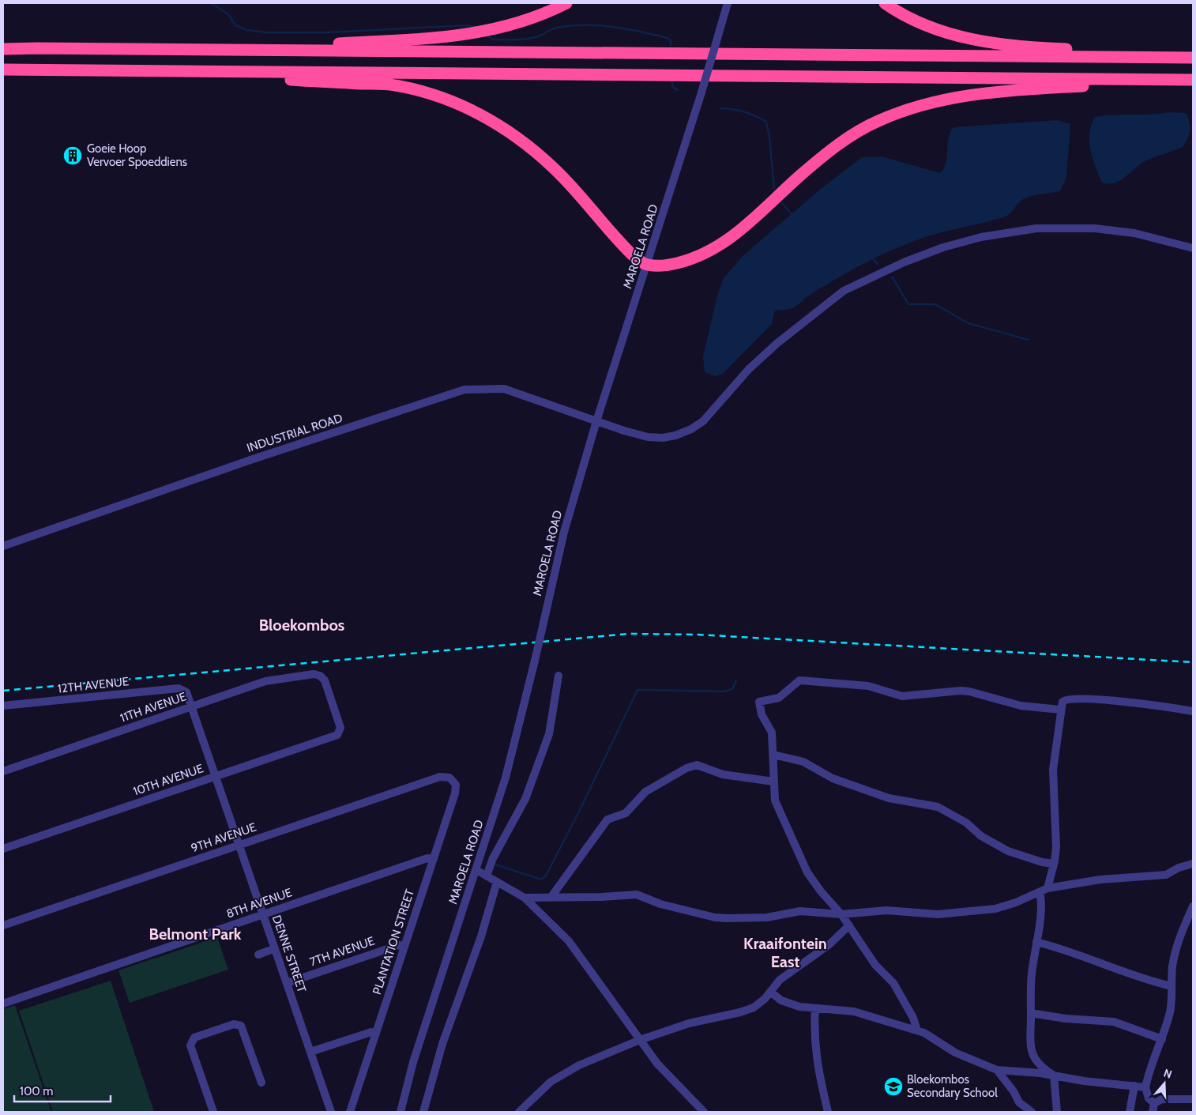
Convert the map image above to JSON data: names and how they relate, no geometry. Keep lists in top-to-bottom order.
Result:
{
  "streets": {
    "street": [
      "MAROELA ROAD",
      "INDUSTRIAL ROAD",
      "12TH AVENUE",
      "11TH AVENUE",
      "10TH AVENUE",
      "9TH AVENUE",
      "8TH AVENUE",
      "PLANTATION STREET",
      "7TH AVENUE",
      "DENNE STREET"
    ]
  },
  "crossings": [
    ["MAROELA ROAD", "INDUSTRIAL ROAD"],
    ["12TH AVENUE", "DENNE STREET"],
    ["11TH AVENUE", "10TH AVENUE"],
    ["11TH AVENUE", "DENNE STREET"],
    ["10TH AVENUE", "DENNE STREET"],
    ["9TH AVENUE", "PLANTATION STREET"],
    ["9TH AVENUE", "DENNE STREET"],
    ["8TH AVENUE", "PLANTATION STREET"],
    ["8TH AVENUE", "DENNE STREET"],
    ["PLANTATION STREET", "7TH AVENUE"],
    ["7TH AVENUE", "DENNE STREET"]
  ],
  "districts": ["Bloekombos", "Belmont Park", "Kraaifontein East"],
  "places": {
    "building": ["Goeie Hoop Vervoer Spoeddiens"],
    "school or university": ["Bloekombos Secondary School"]
  },
  "scale_bar": "100 m",
  "north": "top"
}
